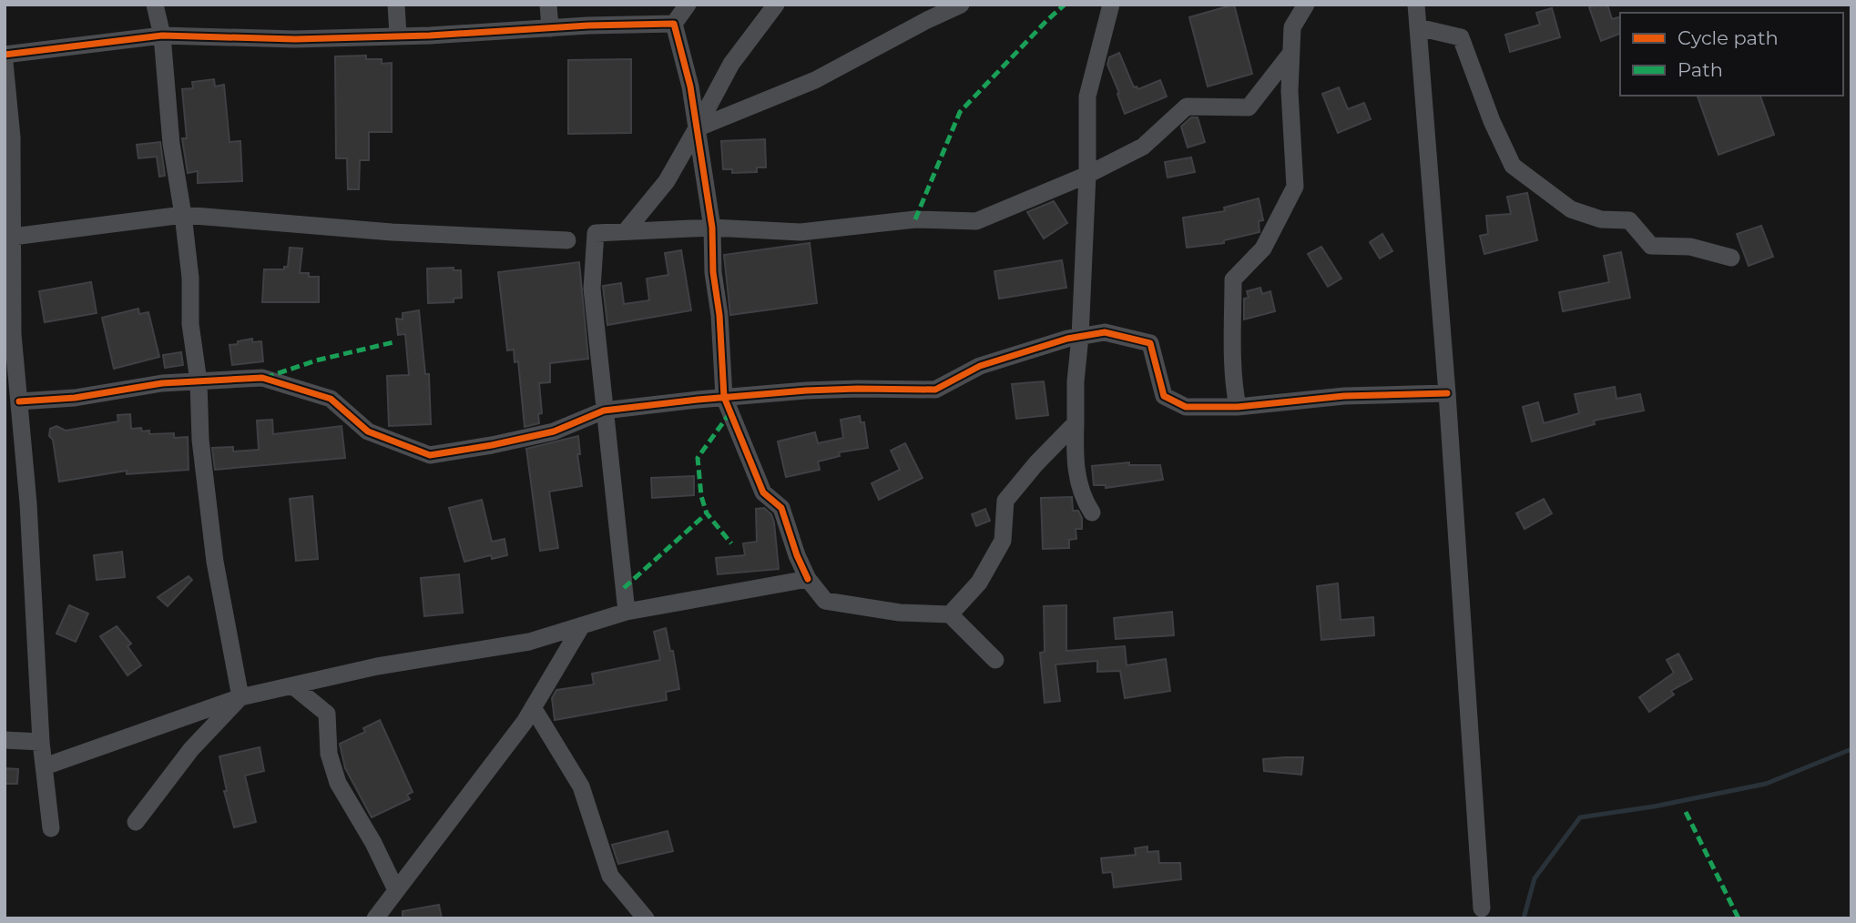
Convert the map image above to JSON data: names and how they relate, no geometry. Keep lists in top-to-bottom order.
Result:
{
  "legend": ["Cycle path", "Path"]
}
